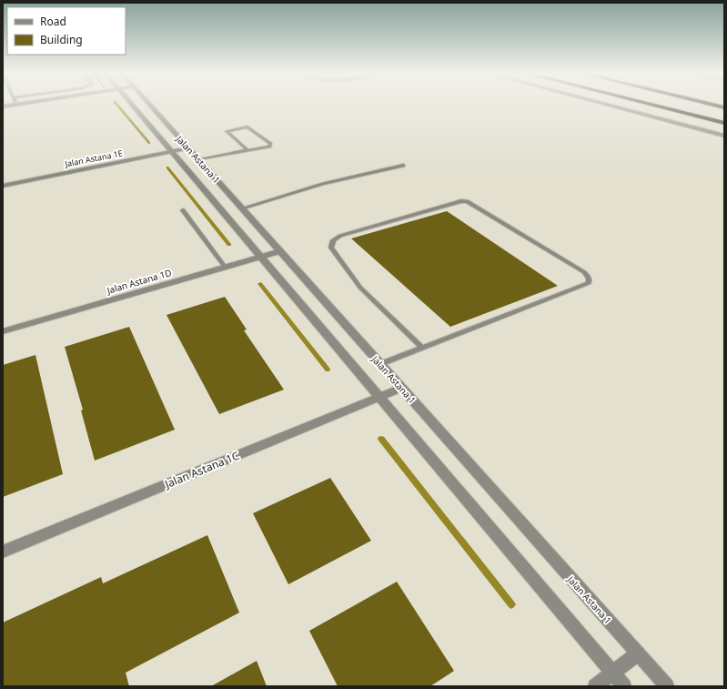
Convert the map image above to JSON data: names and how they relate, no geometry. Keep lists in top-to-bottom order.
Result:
{
  "streets": {
    "street": [
      "Jalan Astana 1E",
      "Jalan Astana 1",
      "Jalan Astana 1D",
      "Jalan Astana 1C"
    ]
  },
  "crossings": [
    ["Jalan Astana 1E", "Jalan Astana 1"],
    ["Jalan Astana 1", "Jalan Astana 1D"],
    ["Jalan Astana 1", "Jalan Astana 1C"]
  ],
  "legend": ["Road", "Building"]
}
